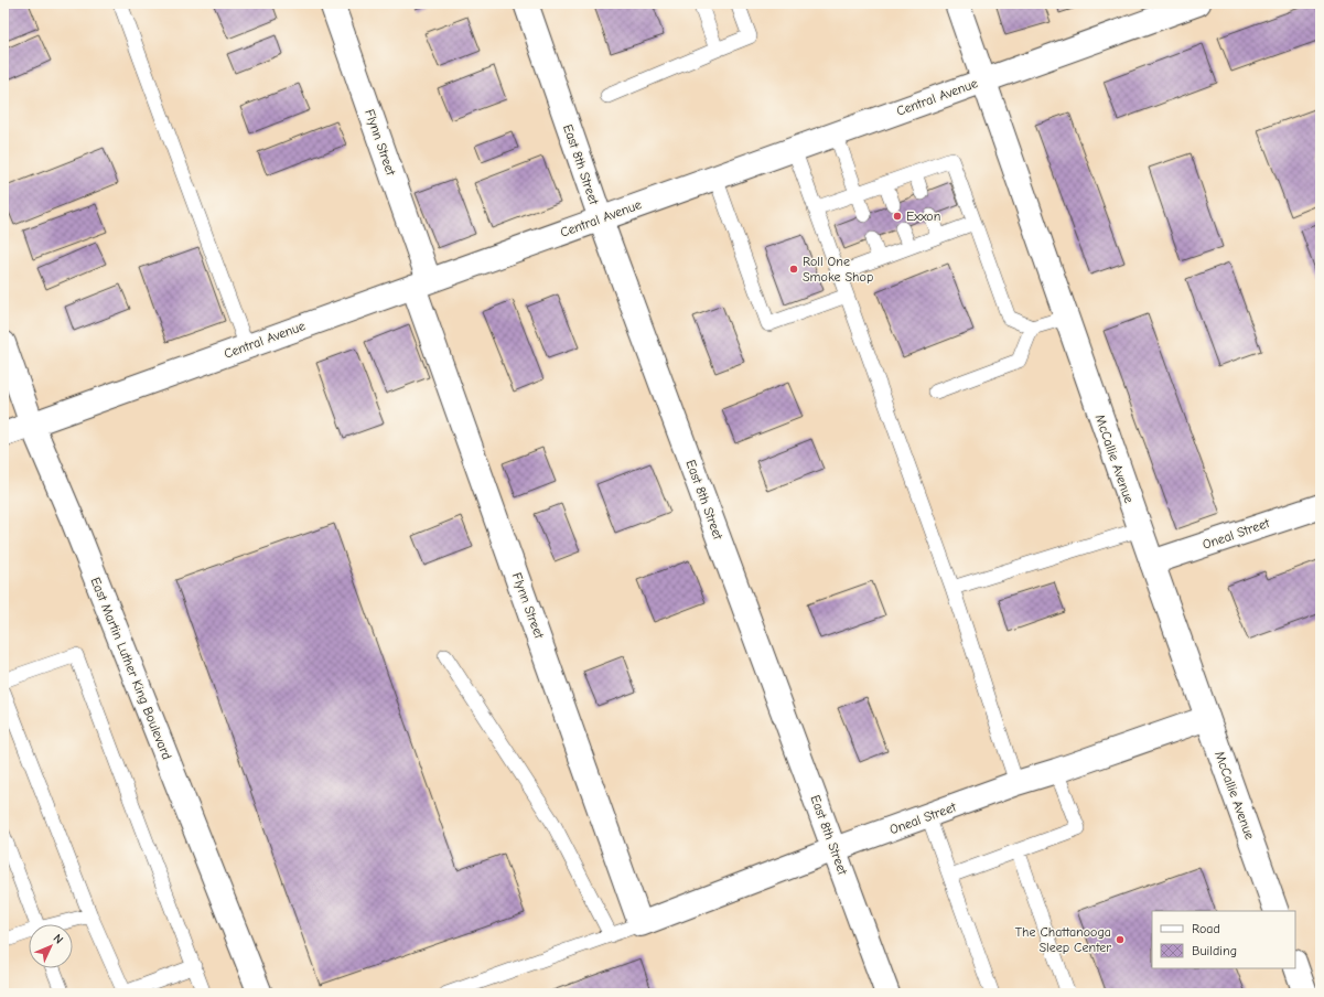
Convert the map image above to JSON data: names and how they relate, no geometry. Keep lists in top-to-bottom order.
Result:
{
  "streets": {
    "street": [
      "Central Avenue",
      "Flynn Street",
      "East 8th Street",
      "McCallie Avenue",
      "Oneal Street",
      "East Martin Luther King Boulevard"
    ]
  },
  "crossings": [
    ["Central Avenue", "Flynn Street"],
    ["Central Avenue", "East 8th Street"],
    ["Central Avenue", "McCallie Avenue"],
    ["Central Avenue", "East Martin Luther King Boulevard"],
    ["Flynn Street", "Oneal Street"],
    ["East 8th Street", "Oneal Street"],
    ["McCallie Avenue", "Oneal Street"]
  ],
  "places": ["Exxon", "Roll One Smoke Shop", "The Chattanooga Sleep Center"],
  "legend": ["Road", "Building"],
  "north": "top right"
}
